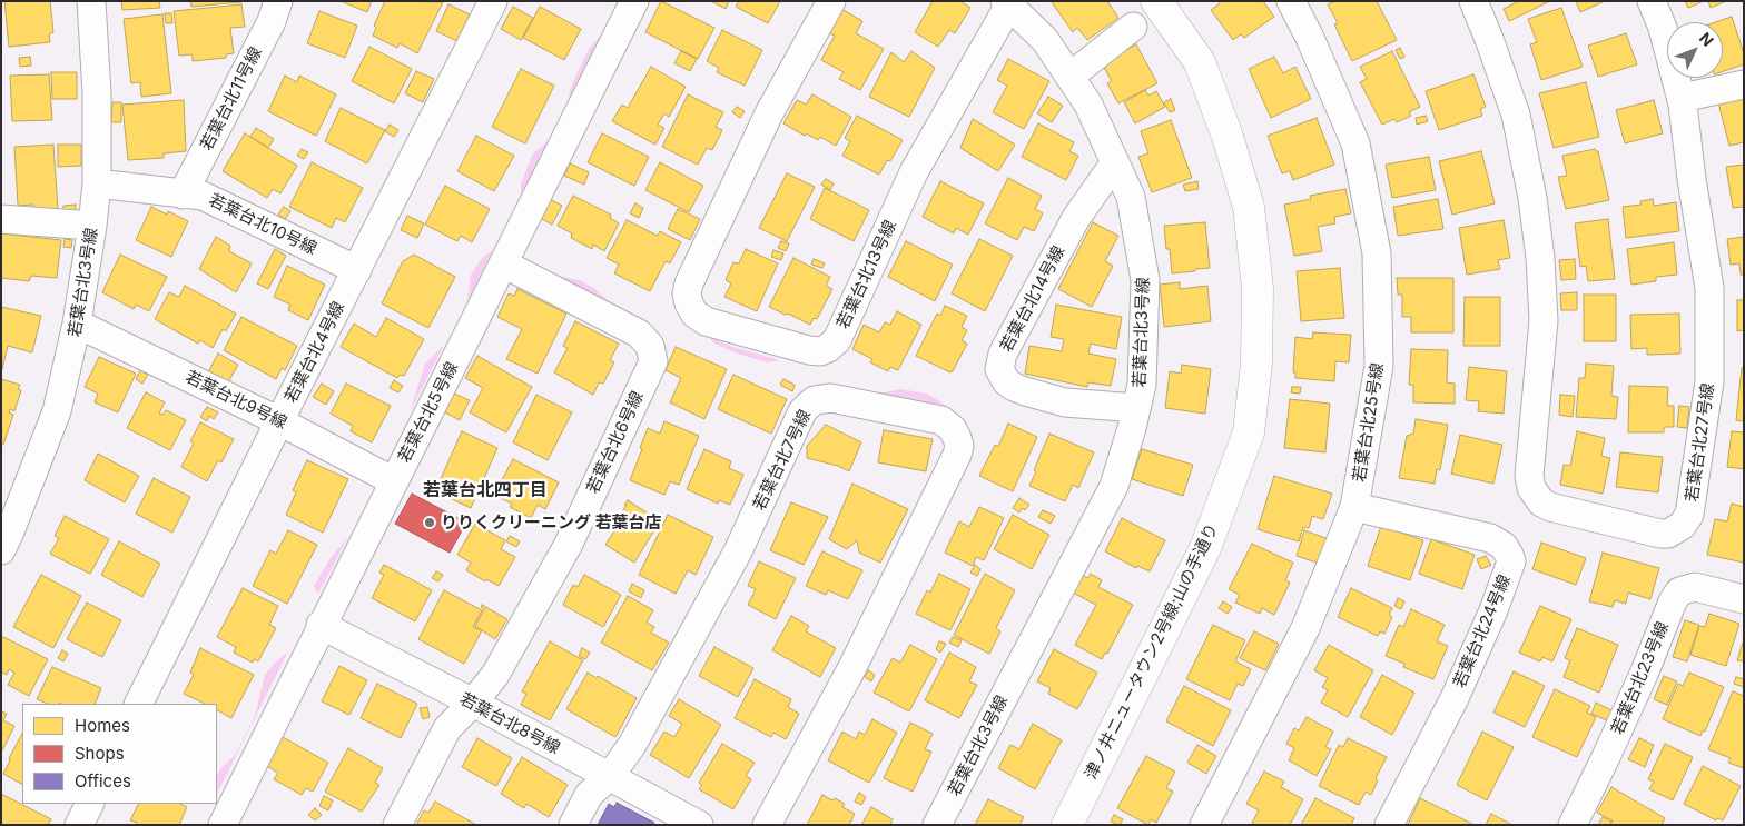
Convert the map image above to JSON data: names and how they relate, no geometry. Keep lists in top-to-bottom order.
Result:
{
  "streets": {
    "street": [
      "若葉台北11号線",
      "若葉台北10号線",
      "若葉台北13号線",
      "若葉台北3号線",
      "若葉台北14号線",
      "若葉台北4号線",
      "若葉台北9号線",
      "若葉台北5号線",
      "若葉台北25号線",
      "若葉台北6号線",
      "若葉台北27号線",
      "若葉台北7号線",
      "若葉台北24号線",
      "津ノ井ニュータウン2号線;山の手通り",
      "若葉台北23号線",
      "若葉台北8号線"
    ]
  },
  "crossings": [
    ["若葉台北11号線", "若葉台北10号線"],
    ["若葉台北10号線", "若葉台北3号線"],
    ["若葉台北10号線", "若葉台北4号線"],
    ["若葉台北13号線", "若葉台北3号線"],
    ["若葉台北3号線", "若葉台北14号線"],
    ["若葉台北3号線", "若葉台北9号線"],
    ["若葉台北4号線", "若葉台北9号線"],
    ["若葉台北9号線", "若葉台北5号線"],
    ["若葉台北5号線", "若葉台北6号線"],
    ["若葉台北5号線", "若葉台北8号線"],
    ["若葉台北25号線", "若葉台北24号線"],
    ["若葉台北6号線", "若葉台北8号線"],
    ["若葉台北7号線", "若葉台北8号線"]
  ],
  "districts": ["若葉台北四丁目"],
  "places": ["りりくクリーニング 若葉台店"],
  "legend": ["Homes", "Shops", "Offices"],
  "north": "top right"
}
